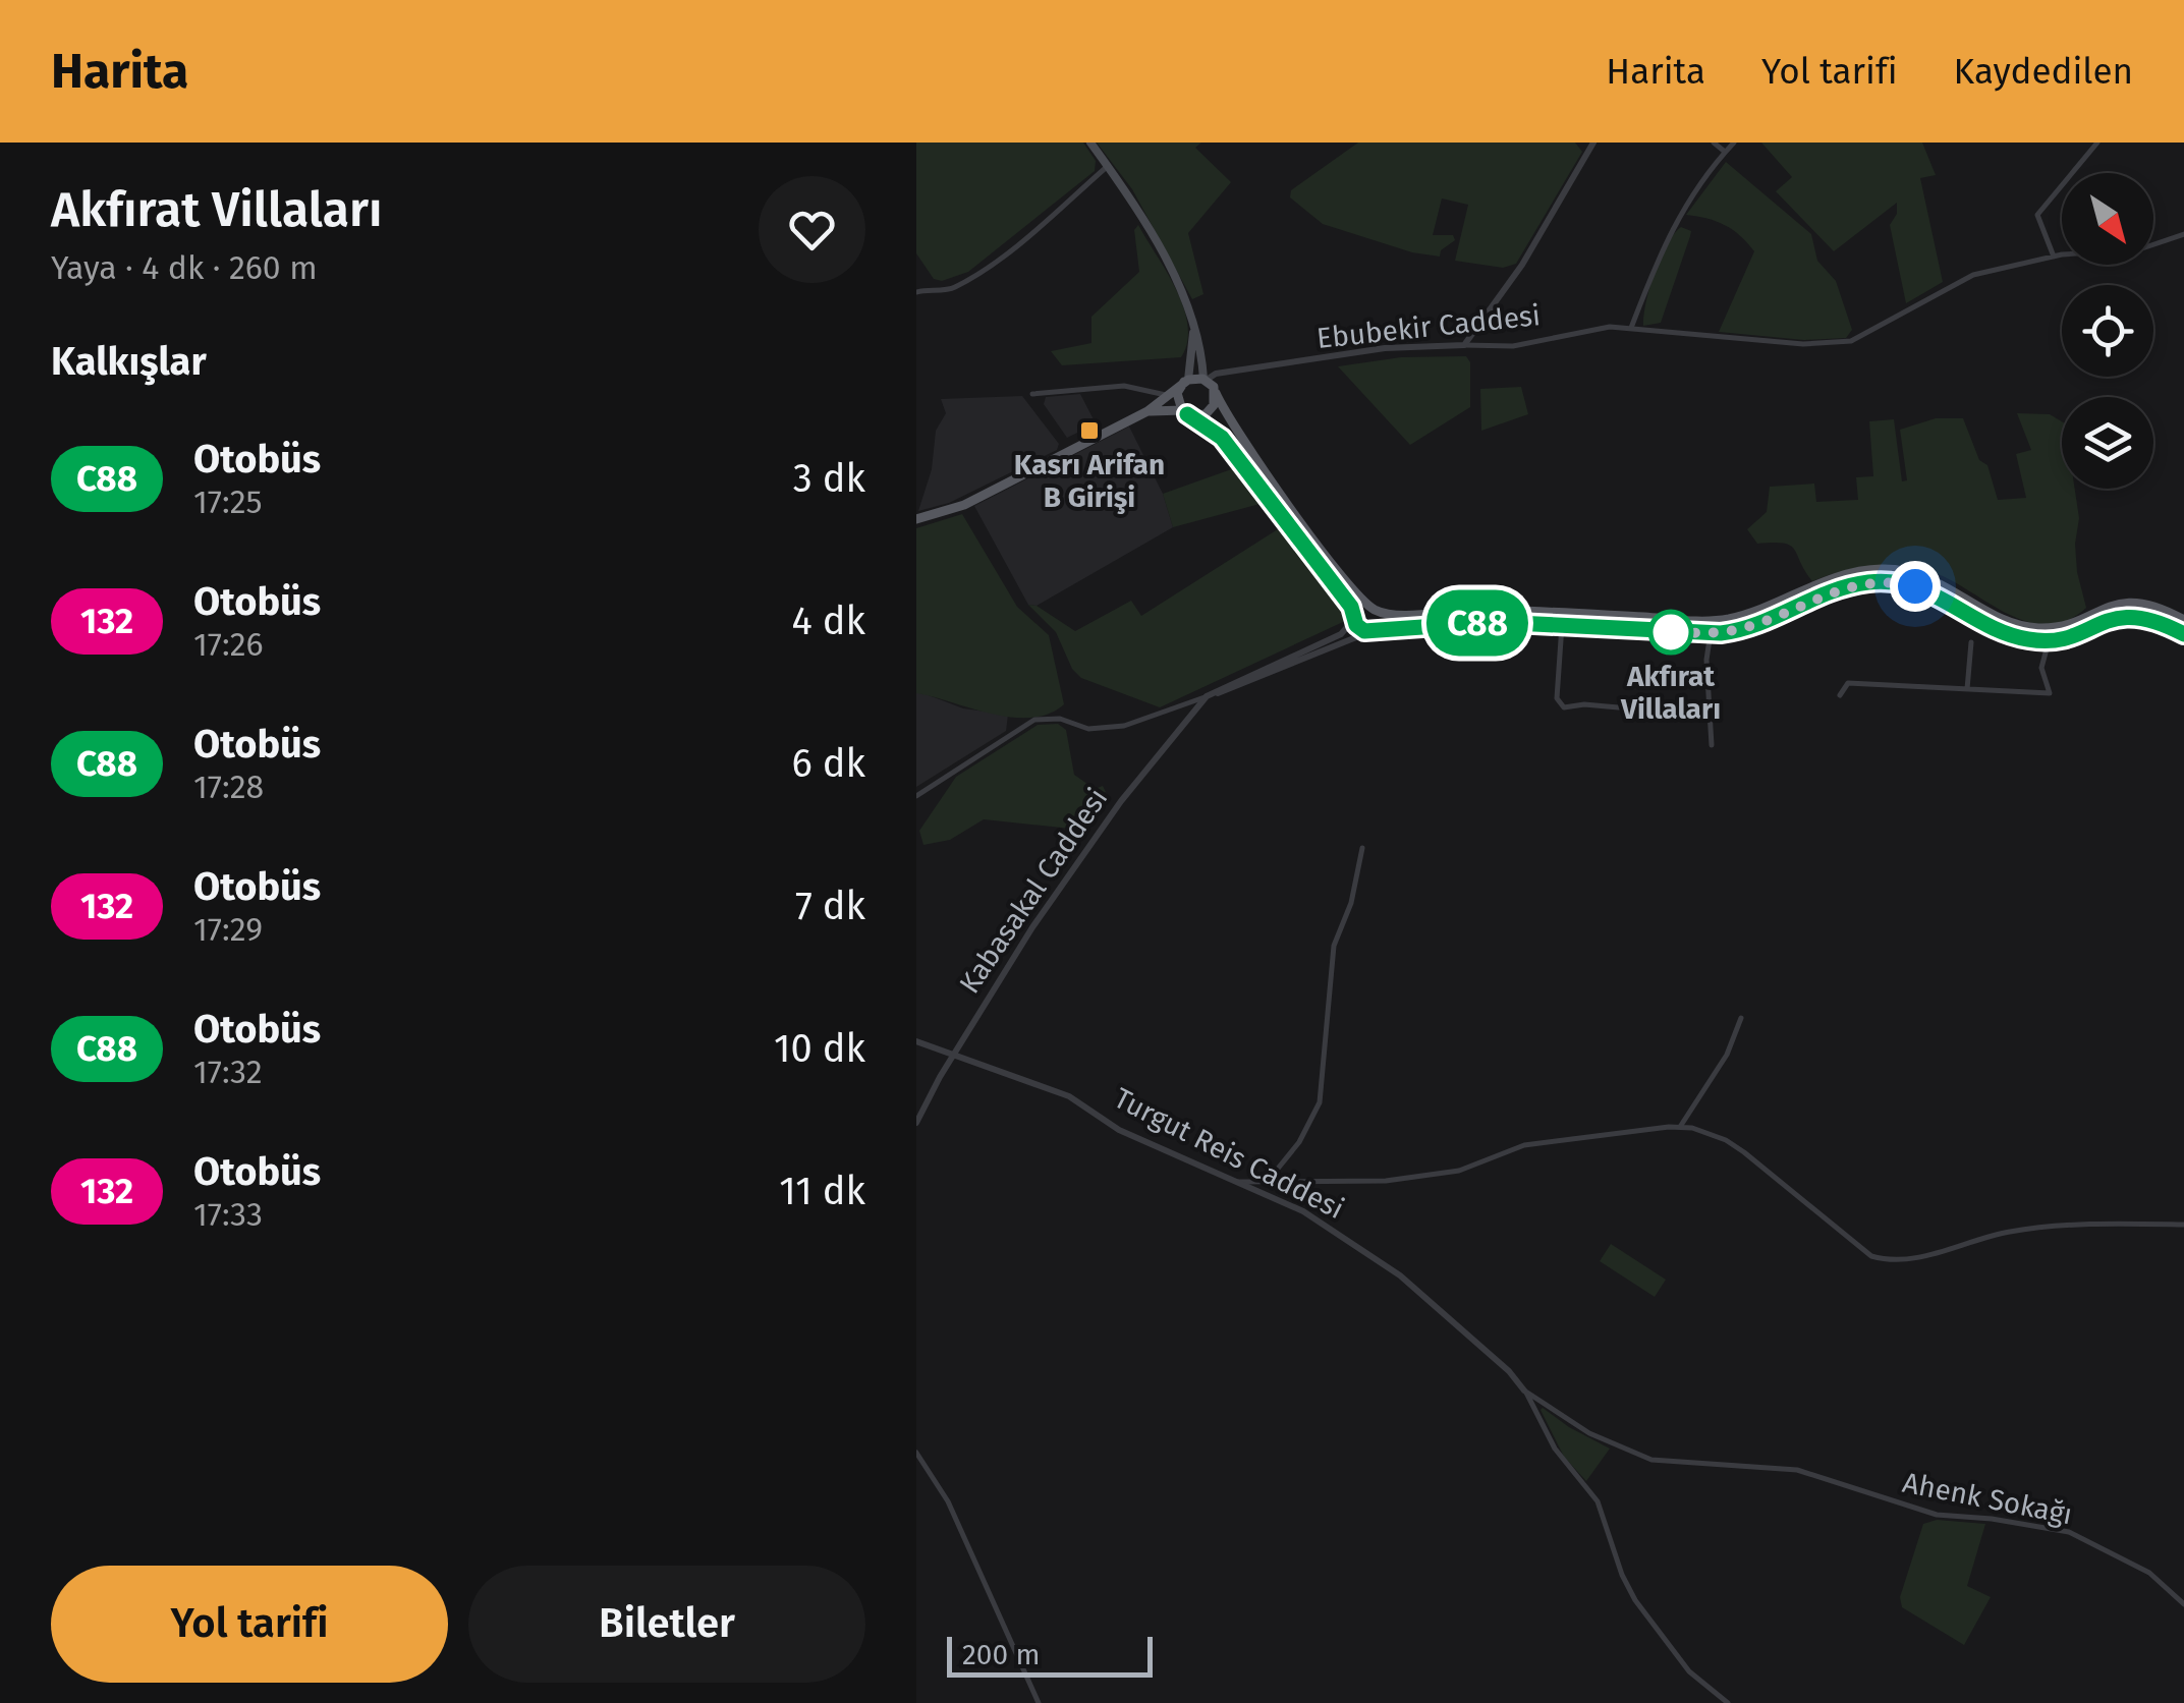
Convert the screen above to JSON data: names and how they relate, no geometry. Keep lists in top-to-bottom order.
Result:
{
  "streets": {
    "street": [
      "Ebubekir Caddesi",
      "Kabasakal Caddesi",
      "Turgut Reis Caddesi",
      "Ahenk Sokağı"
    ]
  },
  "crossings": [
    ["Kabasakal Caddesi", "Turgut Reis Caddesi"],
    ["Turgut Reis Caddesi", "Ahenk Sokağı"]
  ],
  "places": {
    "transit": ["Kasrı Arifan B Girişi"],
    "other": ["Akfırat Villaları"]
  },
  "lines": ["bus line C88"],
  "scale_bar": "200 m",
  "north": "bottom right",
  "page": {
    "header": "Harita",
    "nav": ["Harita", "Yol tarifi", "Kaydedilen"],
    "heading": [
      ["Akfırat Villaları", "Yaya · 4 dk · 260 m"],
      "Kalkışlar"
    ],
    "on_map": "C88",
    "list": [
      {
        "mark": "C88",
        "name": "Otobüs",
        "note": "17:25",
        "value": "3 dk"
      },
      {
        "mark": "132",
        "name": "Otobüs",
        "note": "17:26",
        "value": "4 dk"
      },
      {
        "mark": "C88",
        "name": "Otobüs",
        "note": "17:28",
        "value": "6 dk"
      },
      {
        "mark": "132",
        "name": "Otobüs",
        "note": "17:29",
        "value": "7 dk"
      },
      {
        "mark": "C88",
        "name": "Otobüs",
        "note": "17:32",
        "value": "10 dk"
      },
      {
        "mark": "132",
        "name": "Otobüs",
        "note": "17:33",
        "value": "11 dk"
      }
    ],
    "buttons": ["Yol tarifi", "Biletler"],
    "scale": "200 m"
  }
}
